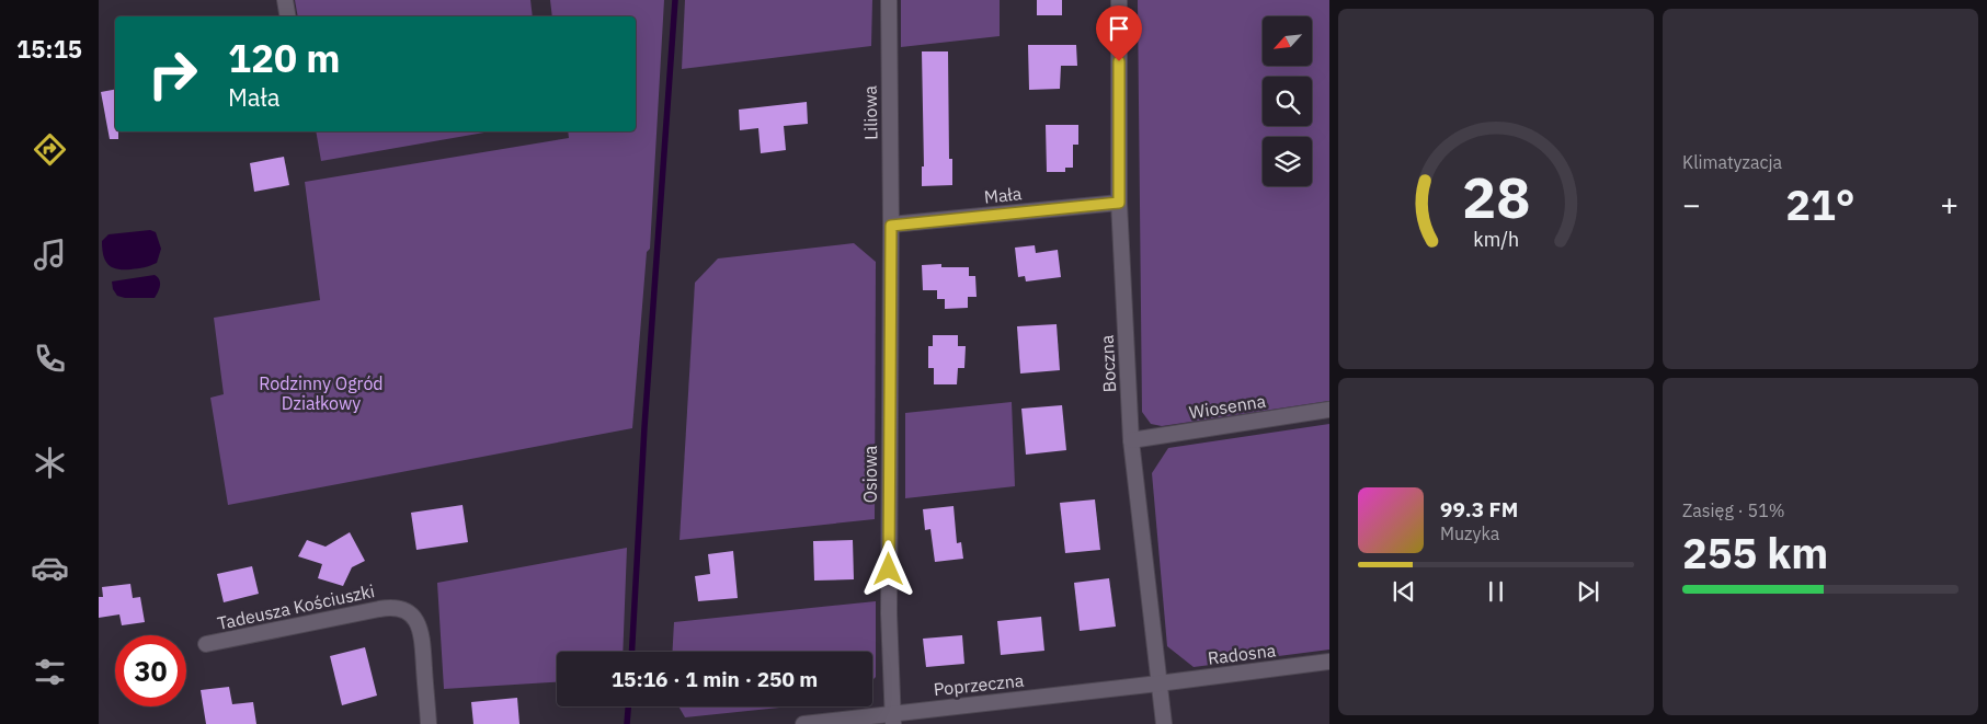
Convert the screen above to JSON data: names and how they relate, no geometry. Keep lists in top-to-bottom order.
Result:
{
  "streets": {
    "street": [
      "Liliowa",
      "Mała",
      "Boczna",
      "Wiosenna",
      "Osiowa",
      "Tadeusza Kościuszki",
      "Radosna",
      "Poprzeczna"
    ]
  },
  "crossings": [
    ["Liliowa", "Mała"],
    ["Liliowa", "Osiowa"],
    ["Mała", "Boczna"],
    ["Mała", "Osiowa"],
    ["Boczna", "Wiosenna"],
    ["Boczna", "Radosna"],
    ["Boczna", "Poprzeczna"],
    ["Osiowa", "Poprzeczna"],
    ["Radosna", "Poprzeczna"]
  ],
  "parks": ["Rodzinny Ogród Działkowy"],
  "north": "bottom left",
  "page": {
    "tabs": "15:15",
    "tile": [
      "Klimatyzacja",
      ["Zasięg · 51%", "255 km"]
    ],
    "turn": ["120 m", "Mała"],
    "heat": ["−", "21°", "+"],
    "song": ["99.3 FM", "Muzyka"],
    "limit": "30",
    "trip": "15:16 · 1 min · 250 m",
    "gauge": ["28", "km/h"]
  }
}
